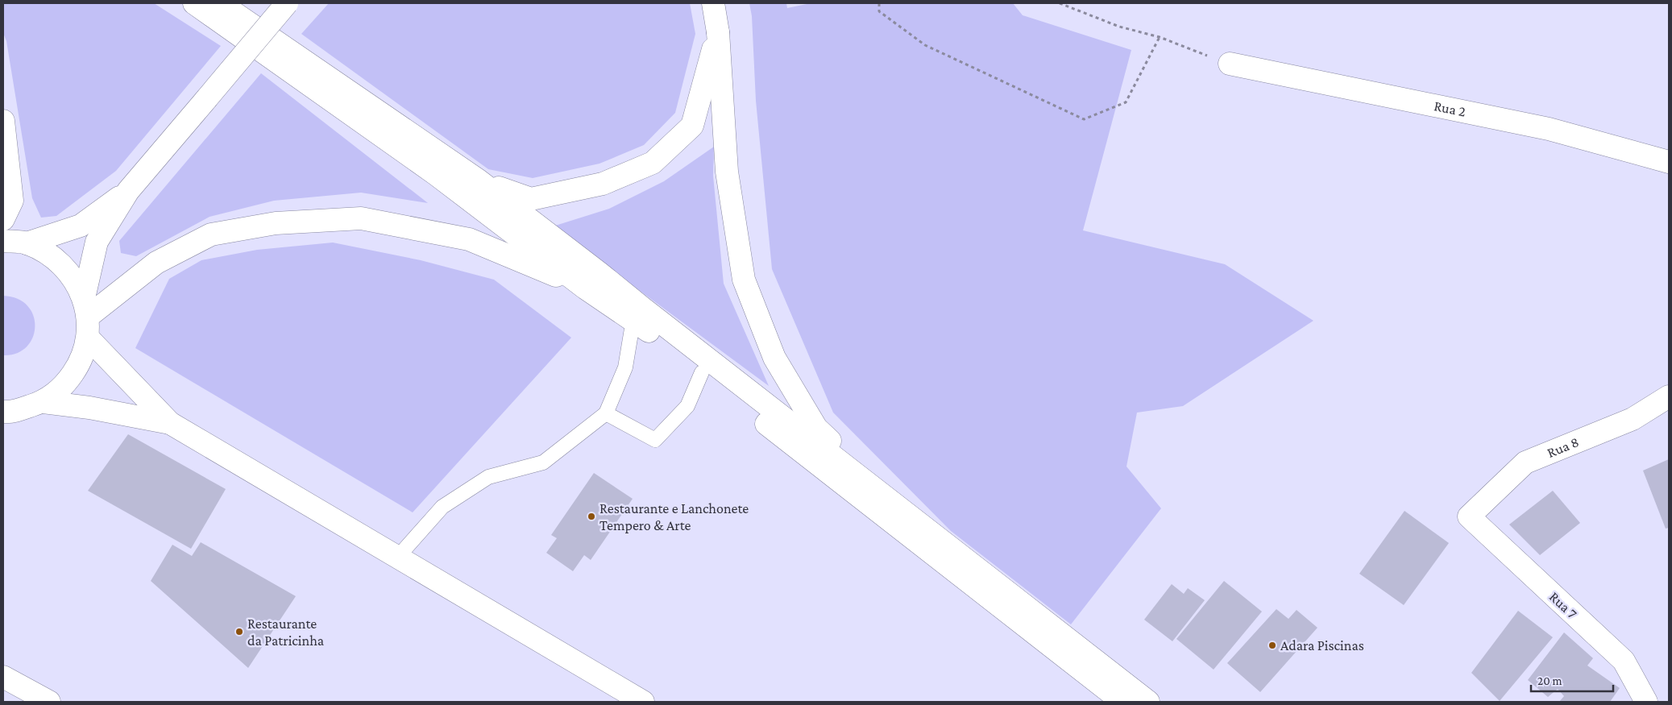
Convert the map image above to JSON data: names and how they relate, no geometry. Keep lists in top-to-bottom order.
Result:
{
  "streets": {
    "main road": ["Rua 2", "Rua 8", "Rua 7"]
  },
  "crossings": [
    ["Rua 8", "Rua 7"]
  ],
  "places": ["Restaurante e Lanchonete Tempero & Arte", "Restaurante da Patricinha", "Adara Piscinas"],
  "scale_bar": "20 m"
}
